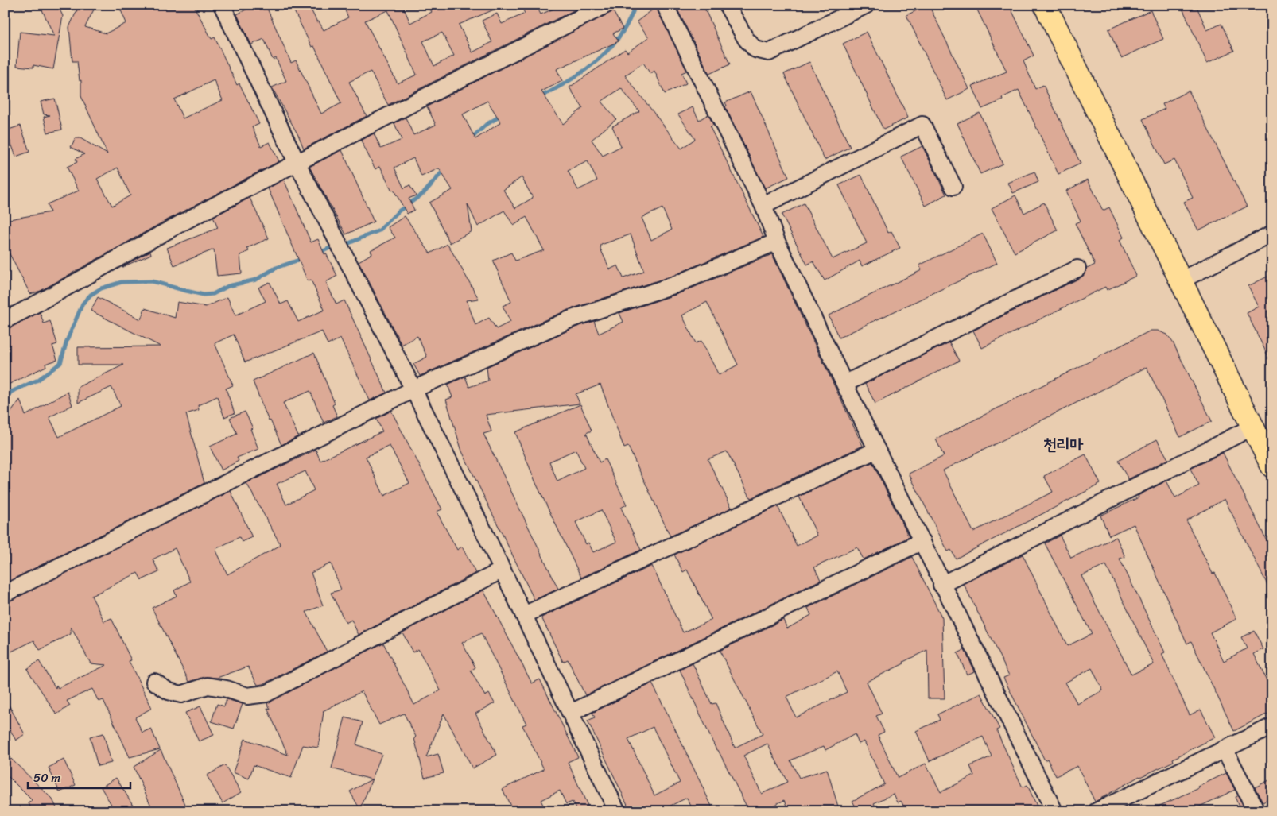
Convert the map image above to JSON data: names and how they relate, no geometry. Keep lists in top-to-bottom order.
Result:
{
  "districts": ["천리마"],
  "scale_bar": "50 m"
}
